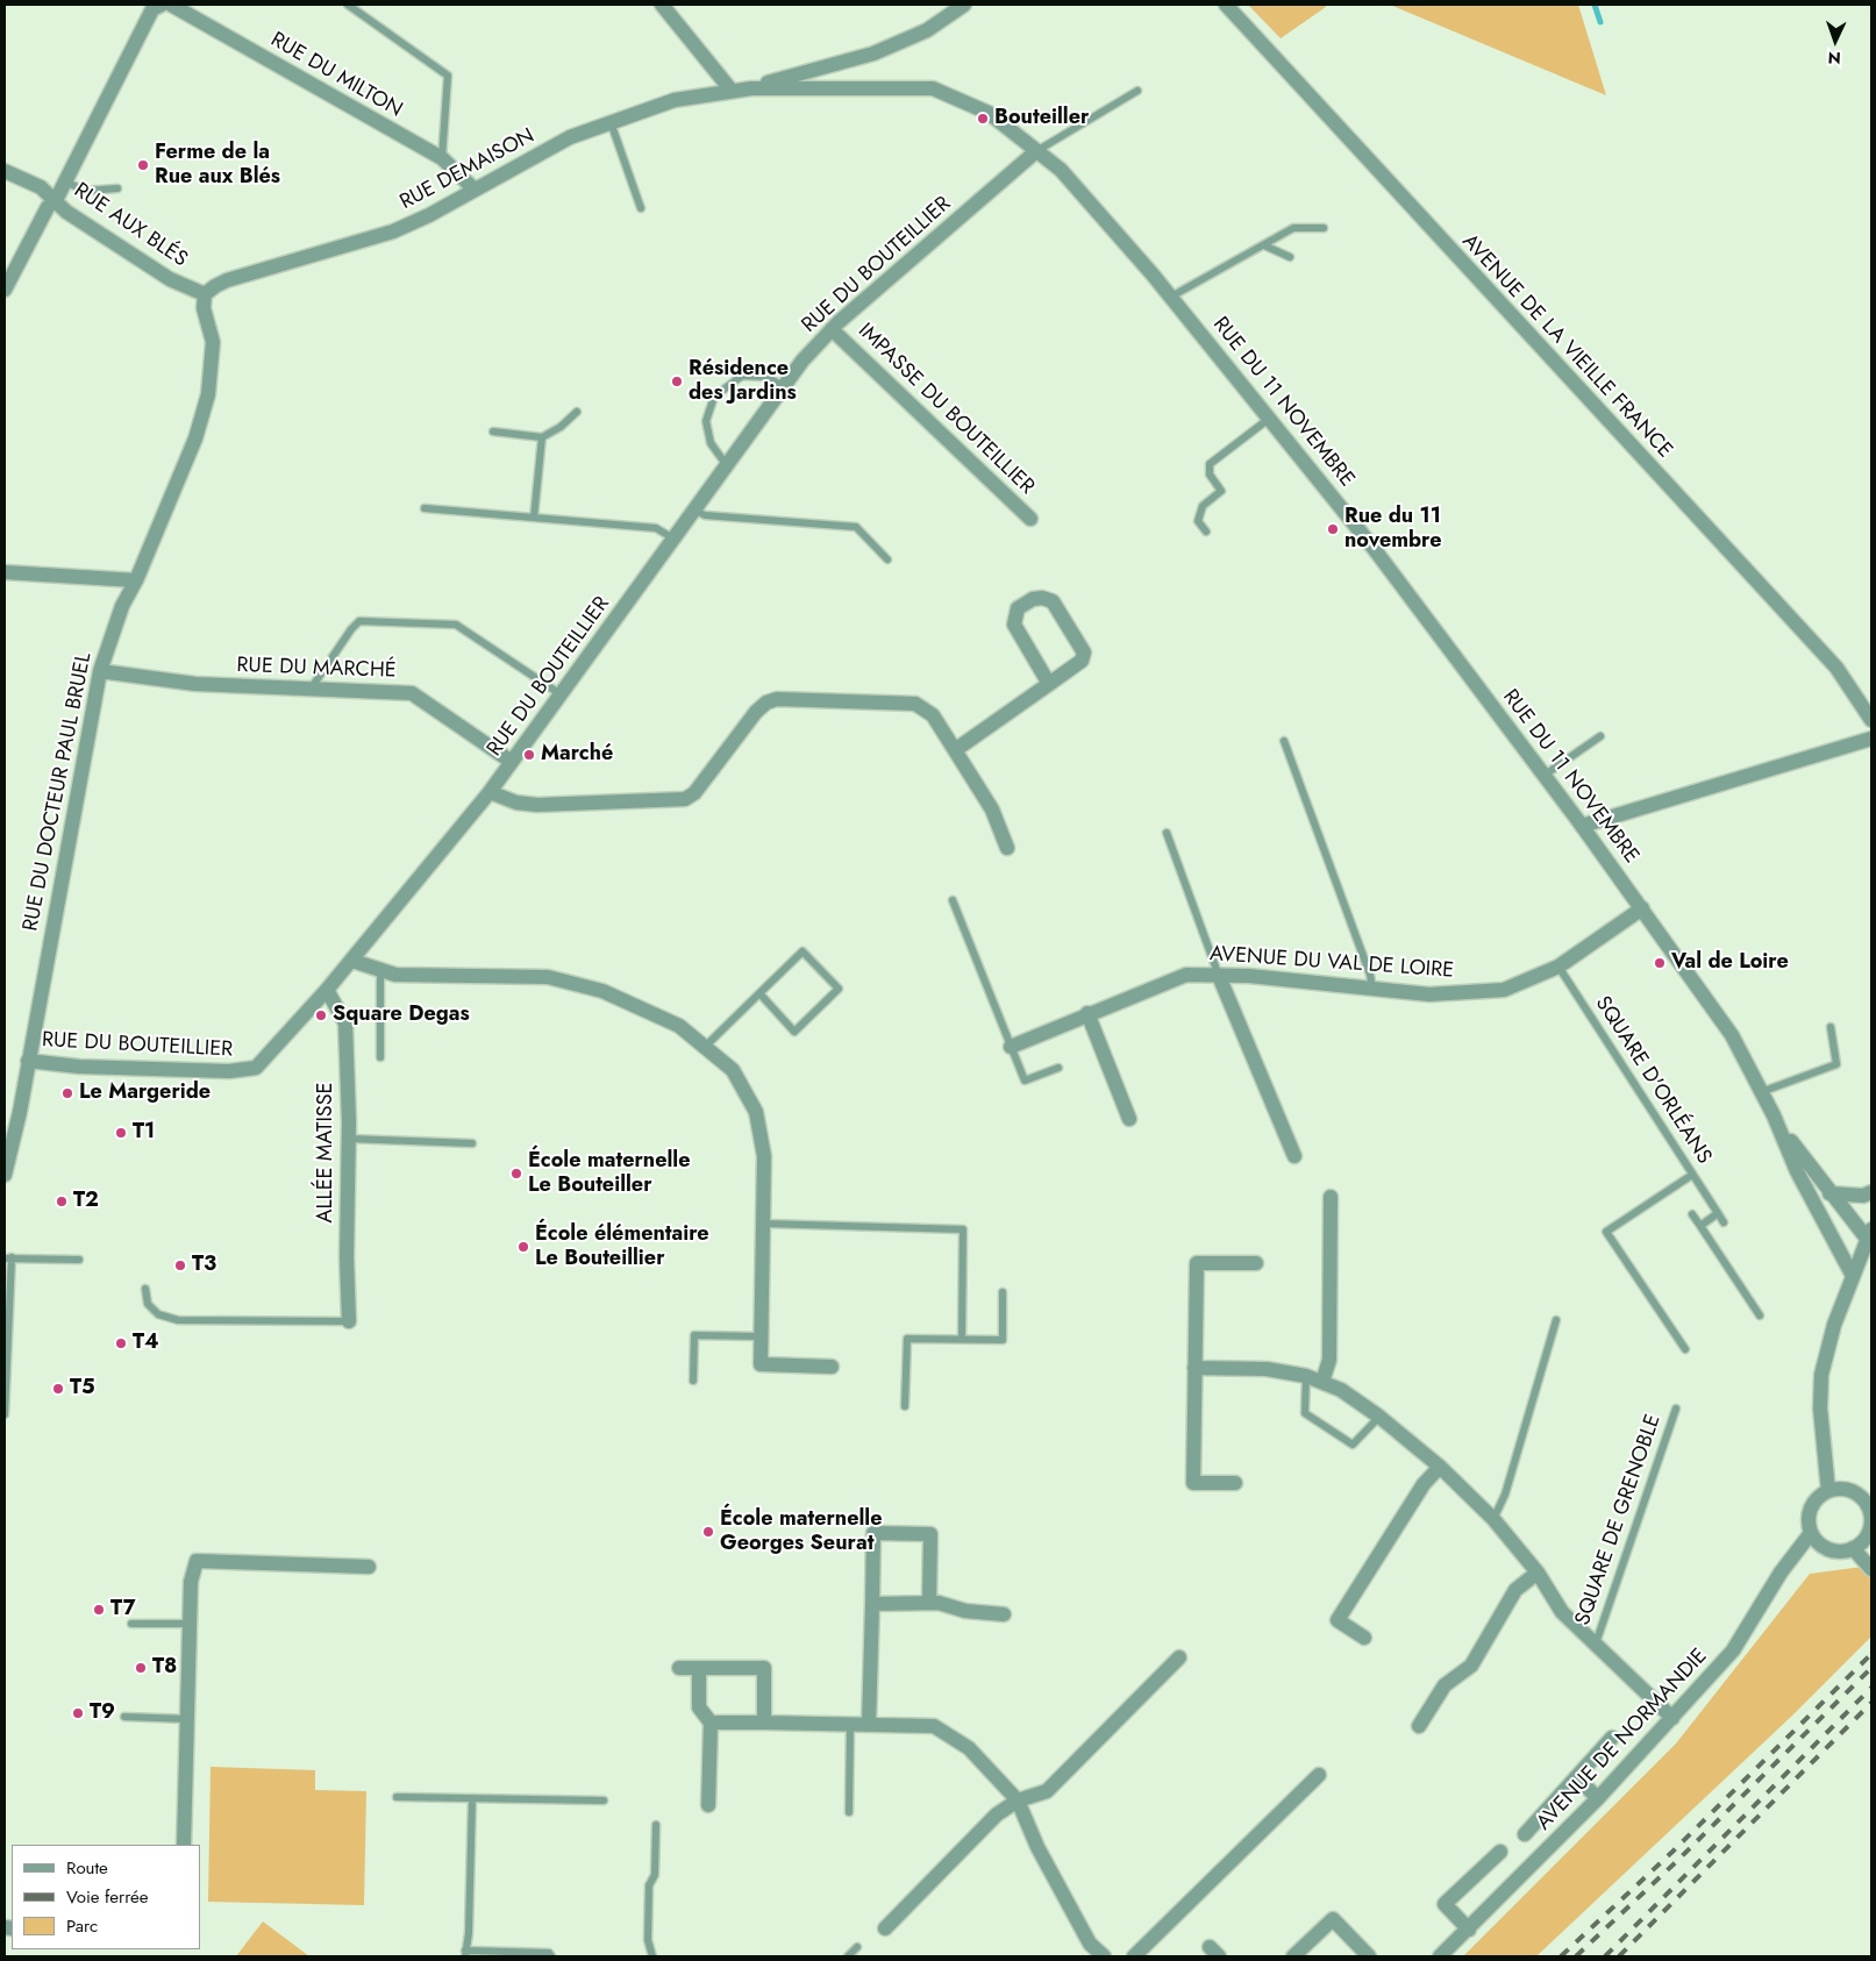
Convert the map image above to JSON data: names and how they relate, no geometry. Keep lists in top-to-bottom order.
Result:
{
  "streets": {
    "street": [
      "RUE DU MILTON",
      "RUE DEMAISON",
      "RUE AUX BLÉS",
      "RUE DU BOUTEILLIER",
      "AVENUE DE LA VIEILLE FRANCE",
      "RUE DU 11 NOVEMBRE",
      "IMPASSE DU BOUTEILLIER",
      "RUE DU MARCHÉ",
      "RUE DU DOCTEUR PAUL BRUEL",
      "AVENUE DU VAL DE LOIRE",
      "ALLÉE MATISSE",
      "AVENUE DE NORMANDIE"
    ],
    "lane": ["SQUARE D'ORLÉANS", "SQUARE DE GRENOBLE"]
  },
  "crossings": [
    ["RUE DU MILTON", "RUE DEMAISON"],
    ["RUE DEMAISON", "RUE AUX BLÉS"],
    ["RUE DEMAISON", "RUE DU 11 NOVEMBRE"],
    ["RUE DEMAISON", "RUE DU DOCTEUR PAUL BRUEL"],
    ["RUE AUX BLÉS", "RUE DU DOCTEUR PAUL BRUEL"],
    ["RUE DU BOUTEILLIER", "RUE DU 11 NOVEMBRE"],
    ["RUE DU BOUTEILLIER", "IMPASSE DU BOUTEILLIER"],
    ["RUE DU BOUTEILLIER", "RUE DU MARCHÉ"],
    ["RUE DU BOUTEILLIER", "RUE DU DOCTEUR PAUL BRUEL"],
    ["RUE DU BOUTEILLIER", "ALLÉE MATISSE"],
    ["RUE DU 11 NOVEMBRE", "AVENUE DU VAL DE LOIRE"],
    ["RUE DU MARCHÉ", "RUE DU DOCTEUR PAUL BRUEL"],
    ["AVENUE DU VAL DE LOIRE", "SQUARE D'ORLÉANS"]
  ],
  "places": [
    "Bouteiller",
    "Ferme de la Rue aux Blés",
    "Résidence des Jardins",
    "Rue du 11 novembre",
    "Marché",
    "Val de Loire",
    "Square Degas",
    "Le Margeride",
    "T1",
    "École maternelle Le Bouteiller",
    "T2",
    "École élémentaire Le Bouteillier",
    "T3",
    "T4",
    "T5",
    "École maternelle Georges Seurat",
    "T7",
    "T8",
    "T9"
  ],
  "legend": ["Route", "Voie ferrée", "Parc"],
  "north": "bottom"
}
